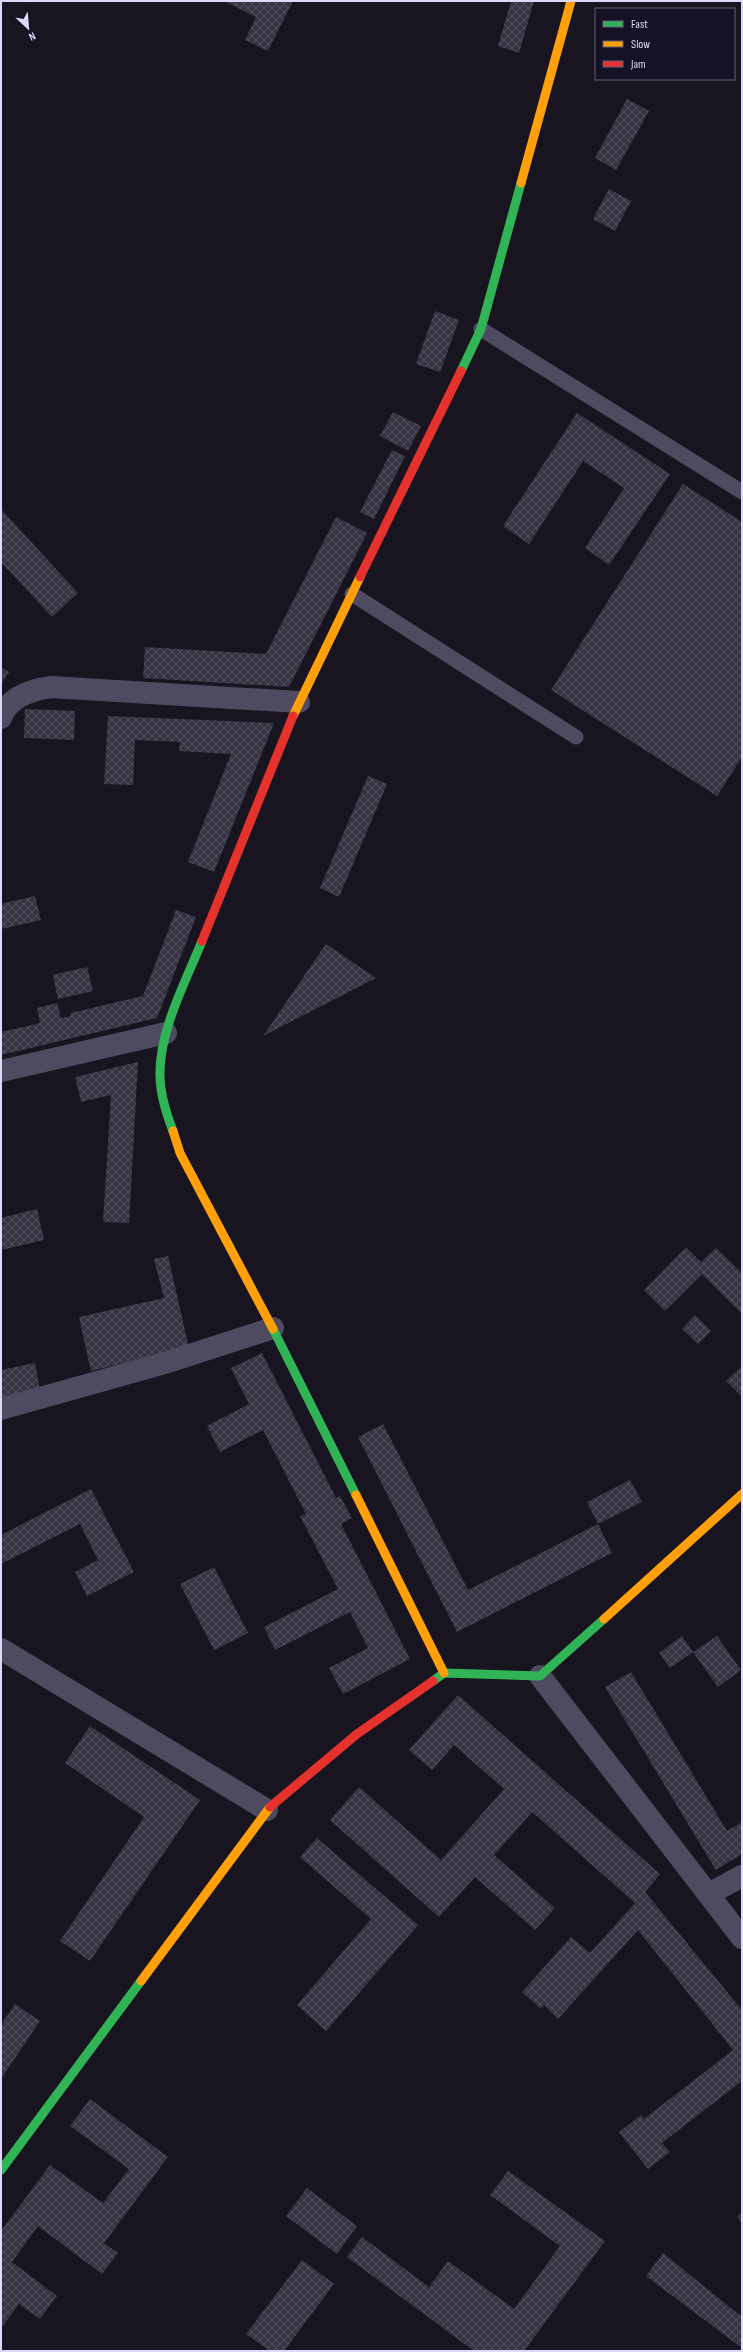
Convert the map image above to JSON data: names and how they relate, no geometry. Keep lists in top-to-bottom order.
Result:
{
  "legend": ["Fast", "Slow", "Jam"],
  "north": "bottom right"
}
